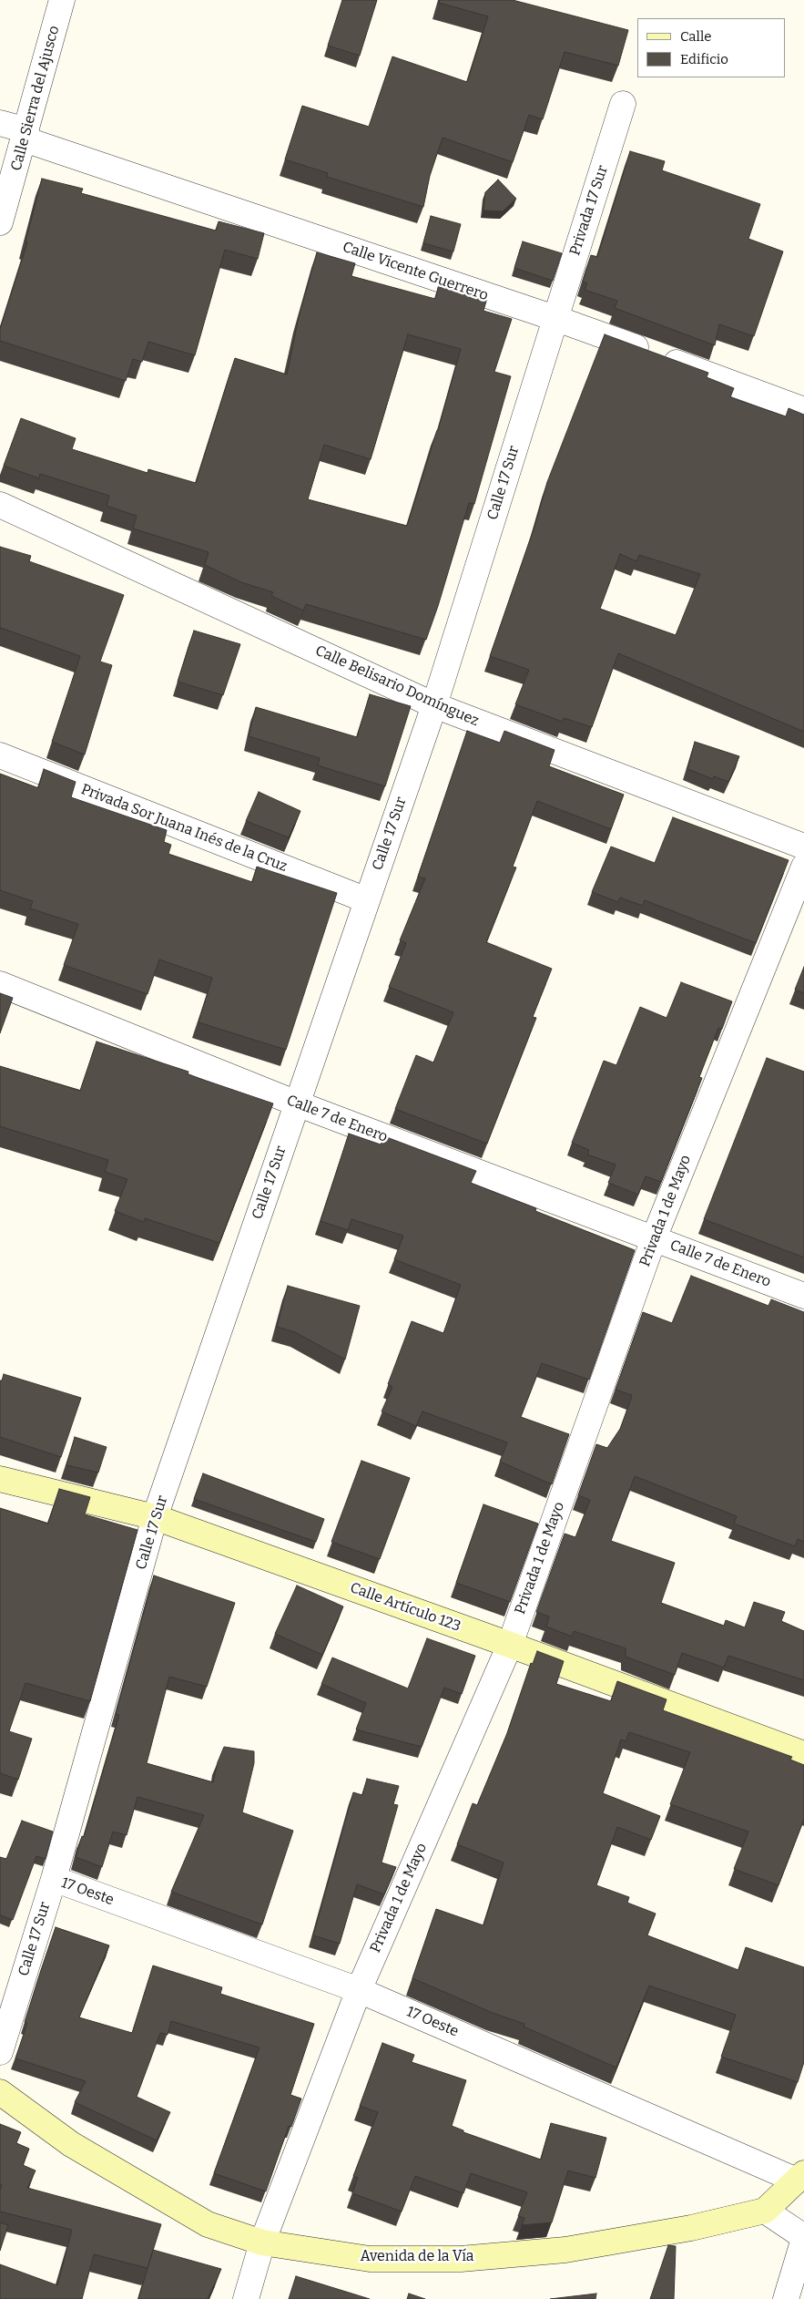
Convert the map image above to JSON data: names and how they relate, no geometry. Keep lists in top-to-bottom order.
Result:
{
  "streets": {
    "street": [
      "Calle Sierra del Ajusco",
      "Privada 17 Sur",
      "Calle Vicente Guerrero",
      "Calle 17 Sur",
      "Calle Belisario Domínguez",
      "Privada Sor Juana Inés de la Cruz",
      "Calle 7 de Enero",
      "Privada 1 de Mayo",
      "Calle Artículo 123",
      "17 Oeste",
      "Avenida de la Vía"
    ]
  },
  "crossings": [
    ["Calle Sierra del Ajusco", "Calle Vicente Guerrero"],
    ["Privada 17 Sur", "Calle Vicente Guerrero"],
    ["Privada 17 Sur", "Calle 17 Sur"],
    ["Calle Vicente Guerrero", "Calle 17 Sur"],
    ["Calle 17 Sur", "Calle Belisario Domínguez"],
    ["Calle 17 Sur", "Privada Sor Juana Inés de la Cruz"],
    ["Calle 17 Sur", "Calle 7 de Enero"],
    ["Calle 17 Sur", "Calle Artículo 123"],
    ["Calle 17 Sur", "17 Oeste"],
    ["Calle 7 de Enero", "Privada 1 de Mayo"],
    ["Privada 1 de Mayo", "Calle Artículo 123"],
    ["Privada 1 de Mayo", "17 Oeste"],
    ["Privada 1 de Mayo", "Avenida de la Vía"]
  ],
  "legend": ["Calle", "Edificio"]
}
